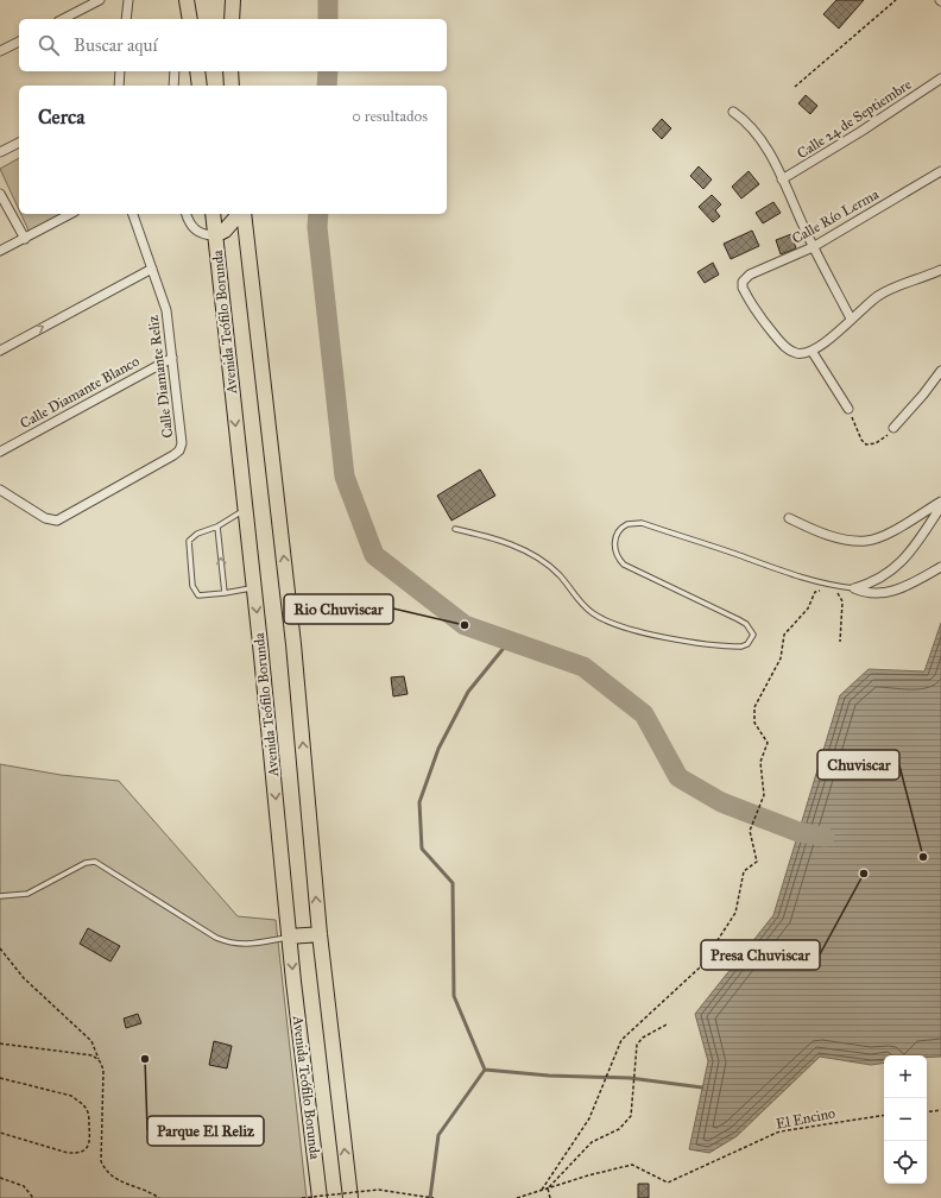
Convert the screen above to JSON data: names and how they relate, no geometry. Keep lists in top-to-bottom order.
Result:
{
  "streets": {
    "main road": ["Avenida Teófilo Borunda"],
    "street": [
      "Calle 24 de Septiembre",
      "Calle Río Lerma",
      "Calle Diamante Reliz",
      "Calle Diamante Blanco"
    ],
    "path": ["El Encino"]
  },
  "crossings": [
    ["Calle Diamante Reliz", "Calle Diamante Blanco"]
  ],
  "places": [
    "Rio Chuviscar",
    "Chuviscar",
    "Presa Chuviscar",
    "Parque El Reliz"
  ],
  "page": {
    "search": "Buscar aquí",
    "heading": ["Cerca", "0 resultados"],
    "map_buttons": ["+", "−"]
  }
}
